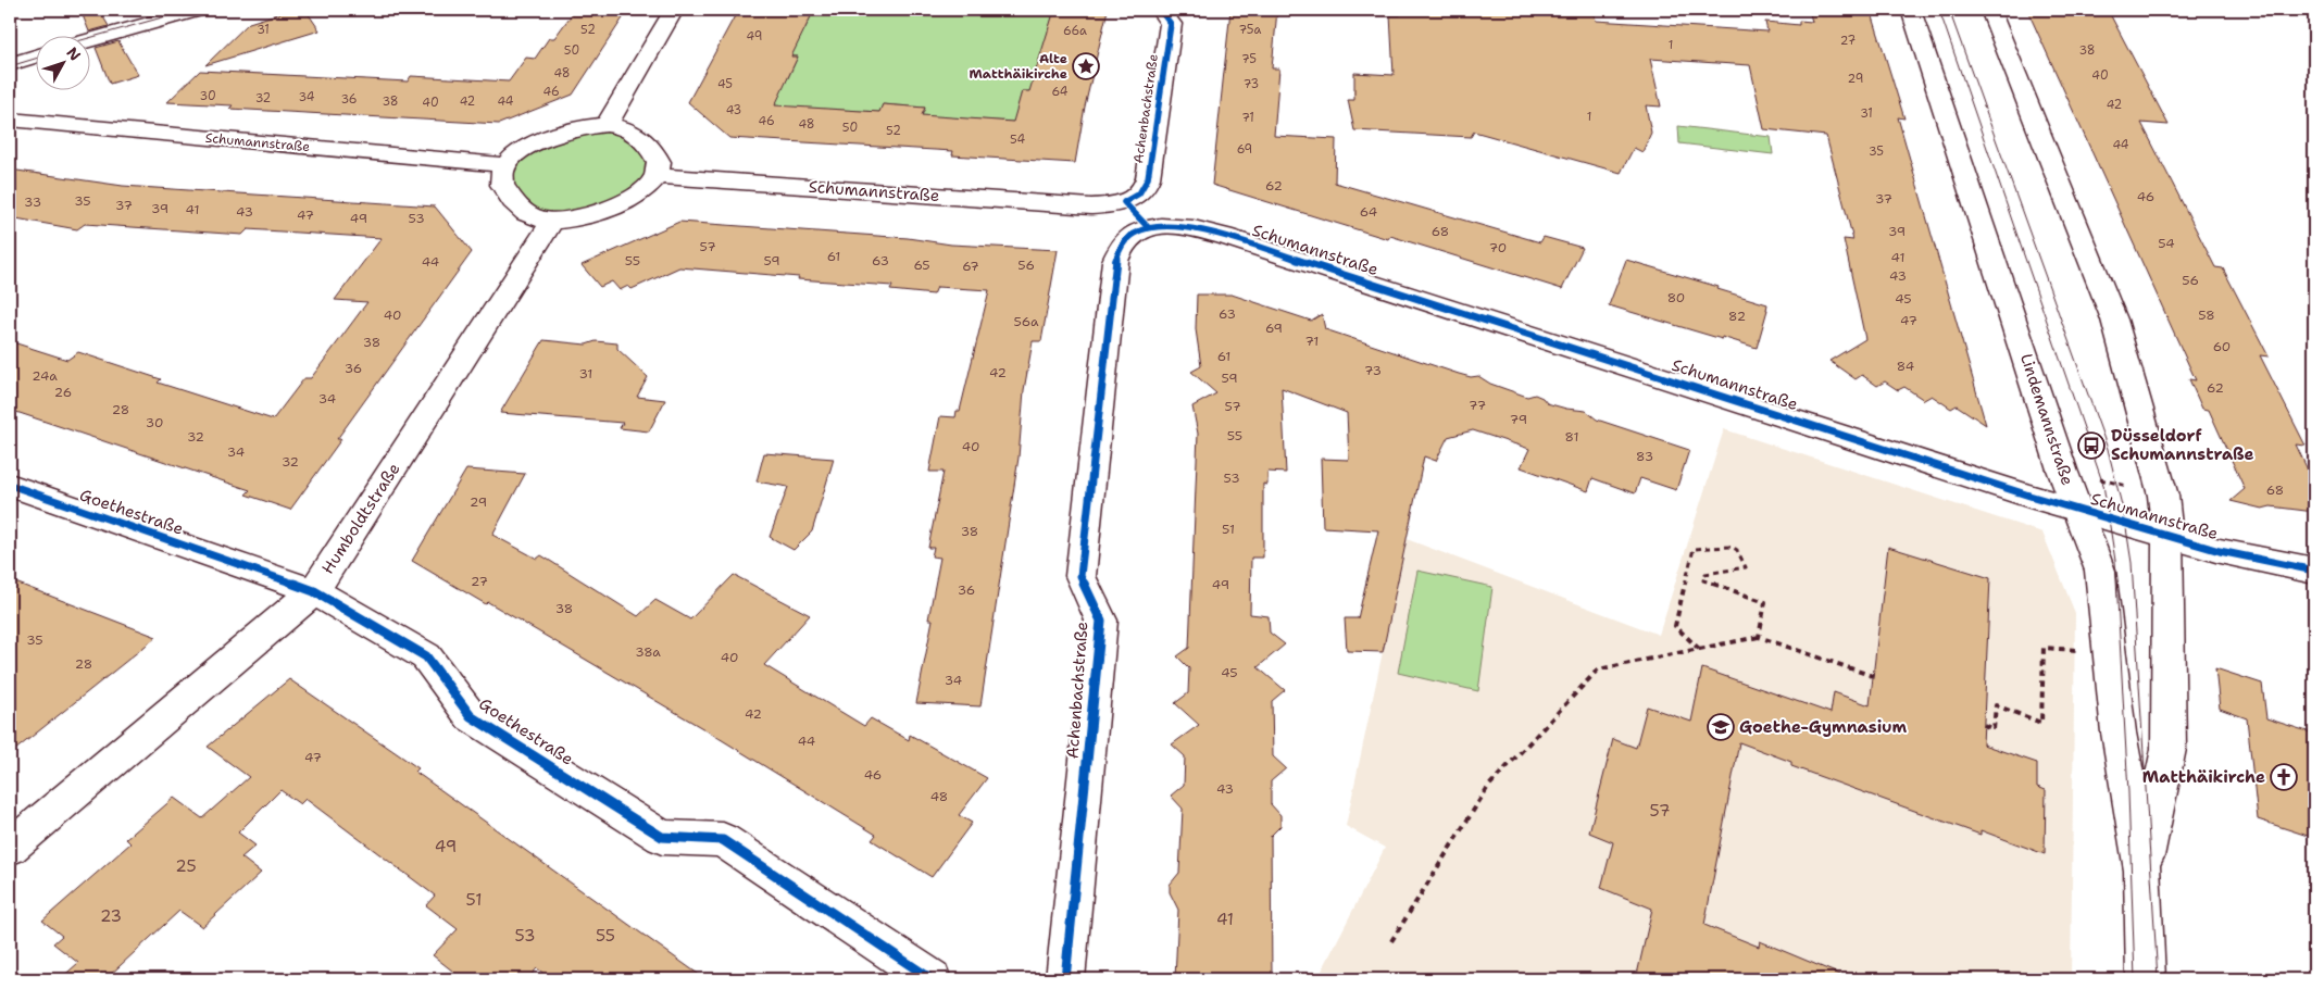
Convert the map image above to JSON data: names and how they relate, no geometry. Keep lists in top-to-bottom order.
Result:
{
  "streets": {
    "street": [
      "Achenbachstraße",
      "Schumannstraße",
      "Lindemannstraße",
      "Goethestraße",
      "Humboldtstraße"
    ]
  },
  "crossings": [
    ["Achenbachstraße", "Schumannstraße"],
    ["Schumannstraße", "Lindemannstraße"],
    ["Goethestraße", "Humboldtstraße"]
  ],
  "places": {
    "place": ["Alte Matthäikirche"],
    "bus stop": ["Düsseldorf Schumannstraße"],
    "school or university": ["Goethe-Gymnasium"],
    "church": ["Matthäikirche"]
  },
  "house_numbers": [
    "31",
    "52",
    "75a",
    "66a",
    "49",
    "27",
    "1",
    "50",
    "38",
    "75",
    "48",
    "40",
    "29",
    "45",
    "73",
    "46",
    "64",
    "30",
    "34",
    "32",
    "36",
    "38",
    "42",
    "44",
    "40",
    "42",
    "43",
    "31",
    "1",
    "71",
    "46",
    "48",
    "50",
    "52",
    "54",
    "44",
    "69",
    "35",
    "62",
    "46",
    "37",
    "35",
    "33",
    "37",
    "39",
    "41",
    "43",
    "64",
    "47",
    "49",
    "53",
    "68",
    "39",
    "54",
    "57",
    "70",
    "61",
    "41",
    "55",
    "59",
    "63",
    "44",
    "65",
    "56",
    "67",
    "43",
    "56",
    "80",
    "45",
    "63",
    "40",
    "58",
    "82",
    "47",
    "56a",
    "69",
    "71",
    "38",
    "60",
    "61",
    "84",
    "36",
    "73",
    "42",
    "31",
    "24a",
    "59",
    "62",
    "26",
    "34",
    "77",
    "57",
    "28",
    "79",
    "30",
    "55",
    "32",
    "81",
    "40",
    "34",
    "83",
    "32",
    "53",
    "68",
    "29",
    "51",
    "38",
    "27",
    "49",
    "36",
    "38",
    "35",
    "38a",
    "40",
    "28",
    "45",
    "34",
    "42",
    "44",
    "47",
    "46",
    "43",
    "48",
    "57",
    "49",
    "25",
    "51",
    "23",
    "41",
    "53",
    "55"
  ],
  "north": "top right"
}
